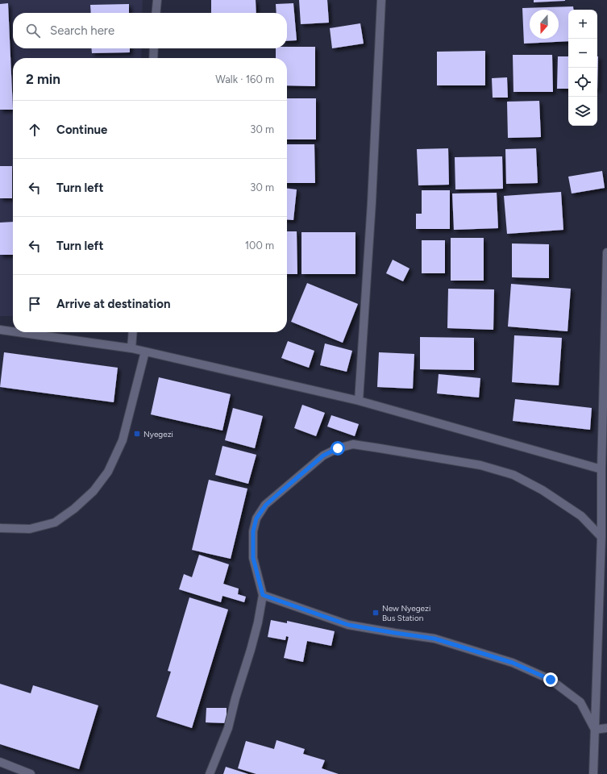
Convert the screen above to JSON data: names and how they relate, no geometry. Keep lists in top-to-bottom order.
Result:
{
  "places": {
    "transit": ["Nyegezi", "New Nyegezi Bus Station"]
  },
  "north": "bottom",
  "page": {
    "map_buttons": ["+", "−"],
    "search": "Search here",
    "heading": ["2 min", "Walk · 160 m"],
    "list": [
      ["Continue", "30 m"],
      ["Turn left", "30 m"],
      ["Turn left", "100 m"],
      "Arrive at destination"
    ]
  }
}
